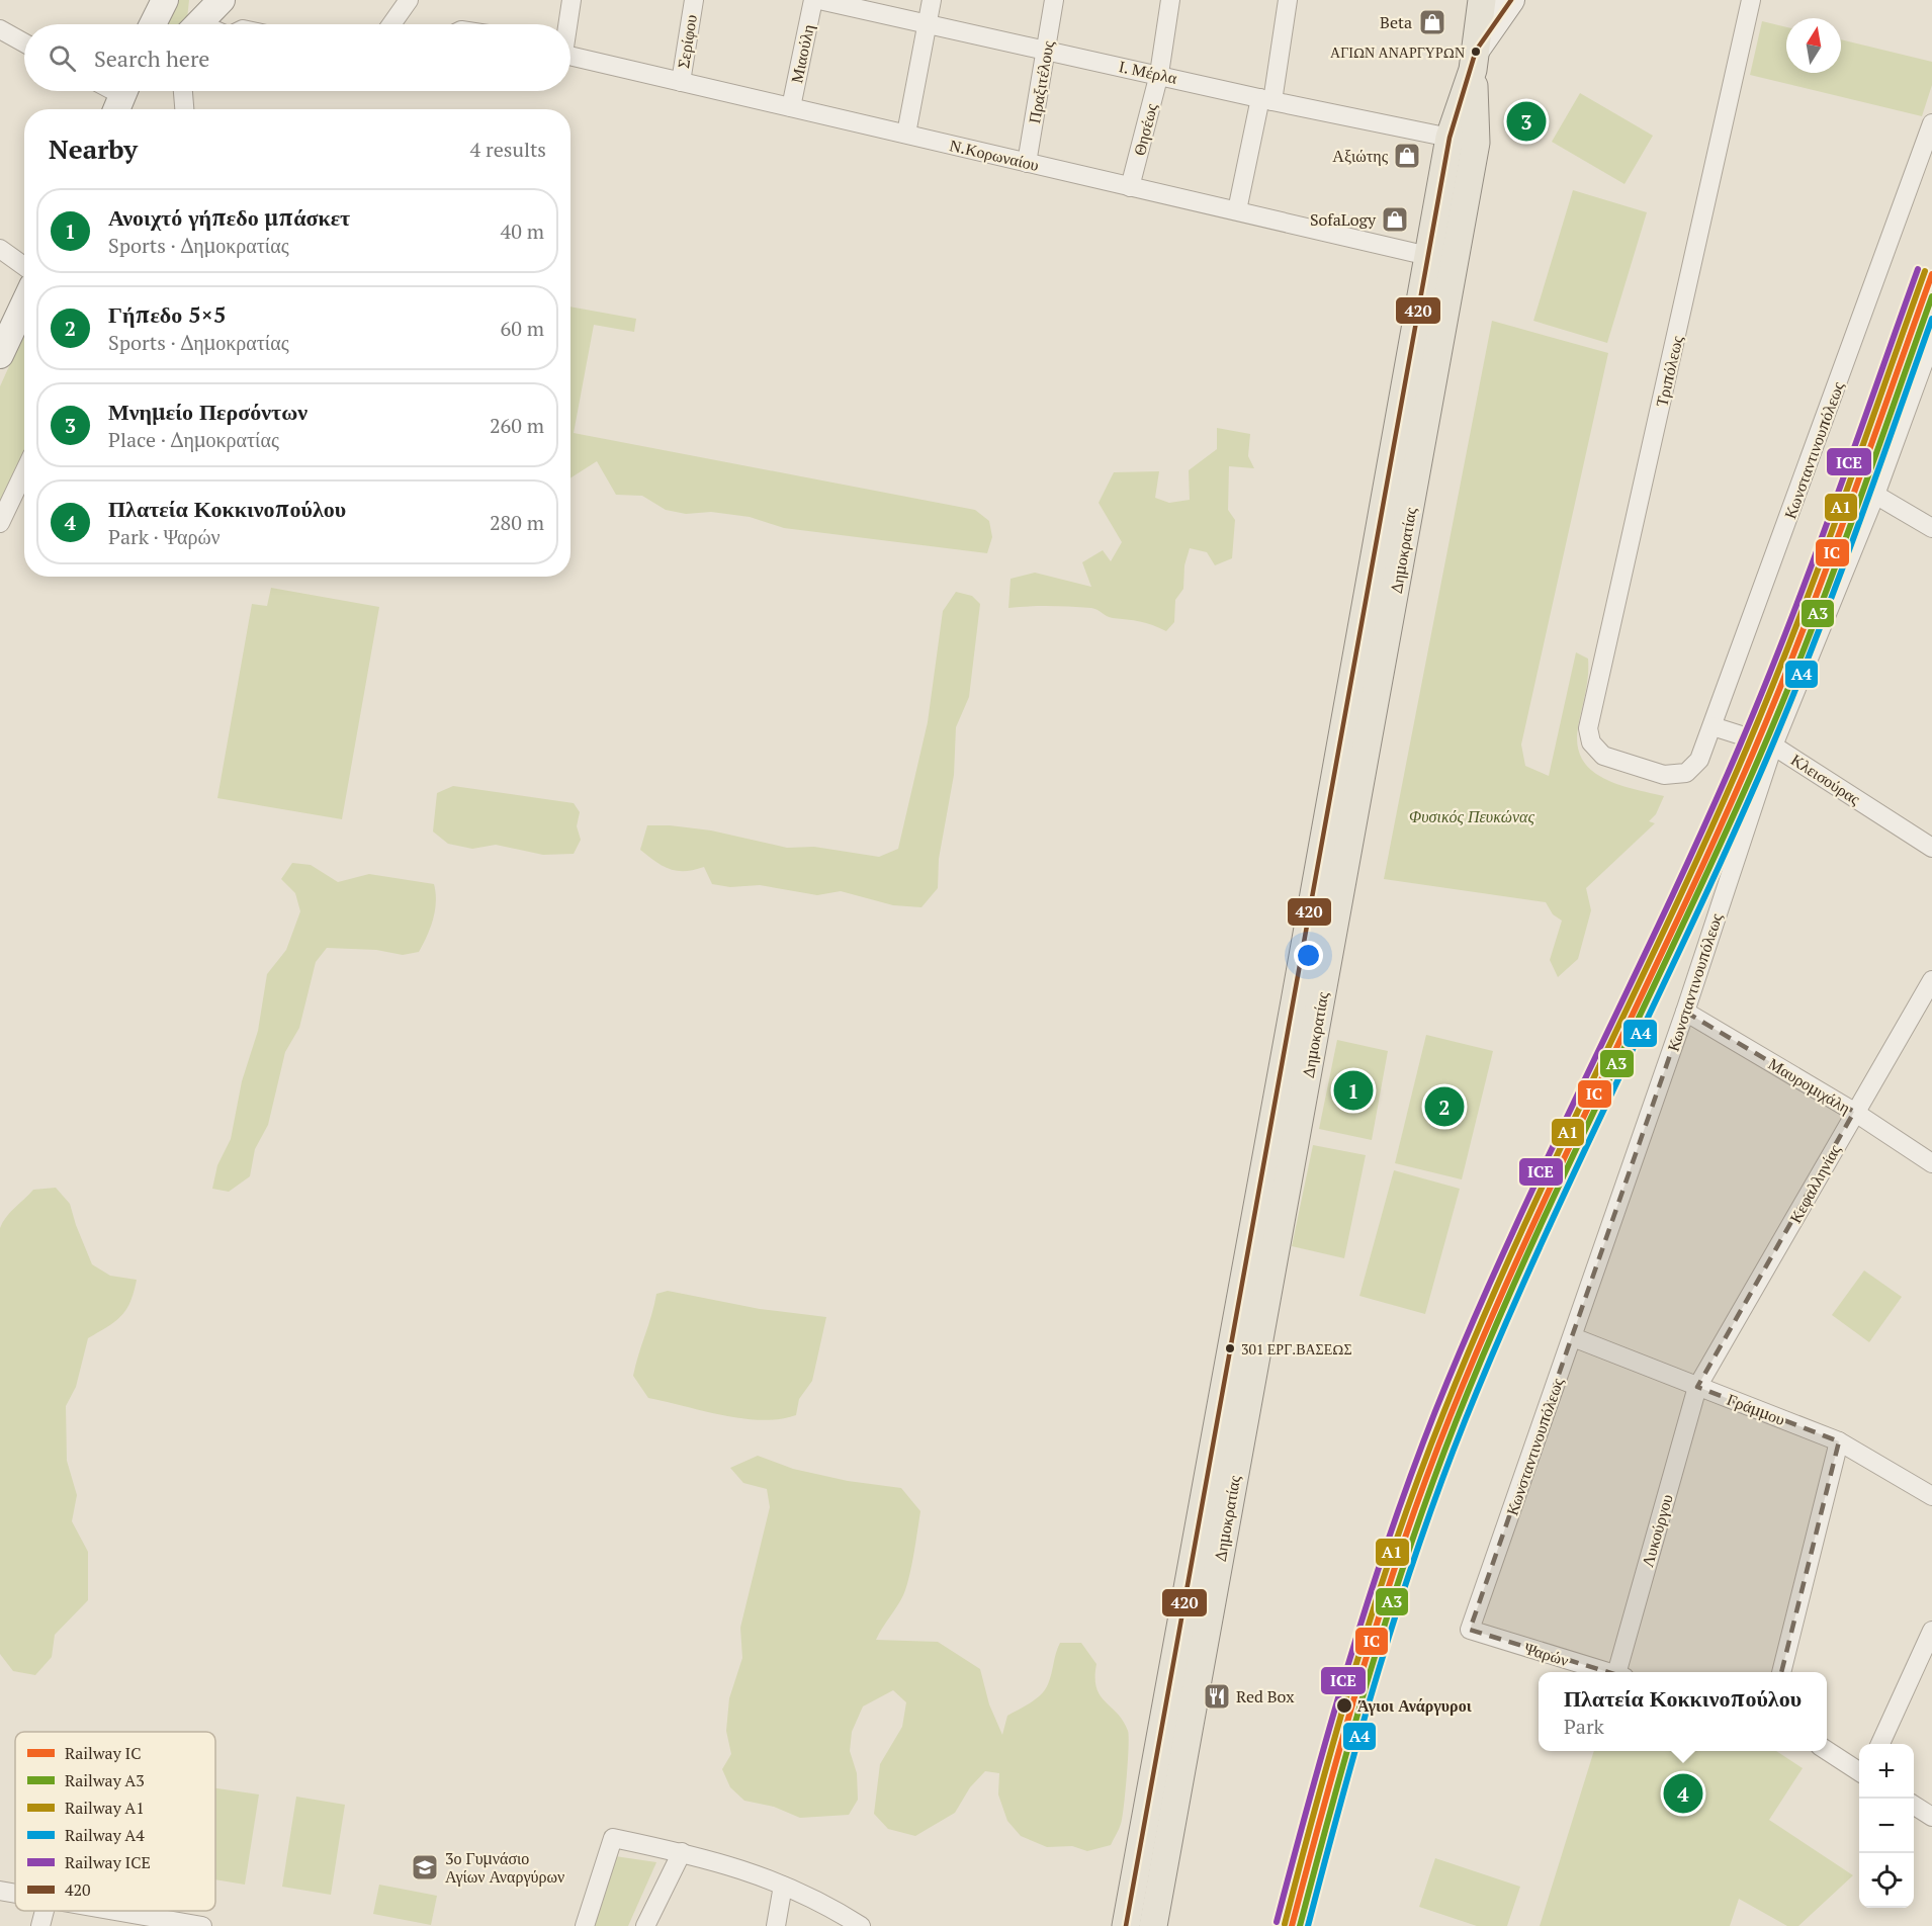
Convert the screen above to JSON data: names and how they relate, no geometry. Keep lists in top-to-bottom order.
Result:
{
  "streets": {
    "main road": ["Δημοκρατίας"],
    "street": [
      "Σερίφου",
      "Μιαούλη",
      "Ι. Μέρλα",
      "Πραξιτέλους",
      "Θησέως",
      "Ν.Κορωναίου",
      "Τριπόλεως",
      "Κωνσταντινουπόλεως",
      "Κλεισούρας",
      "Μαυρομιχάλη",
      "Κεφαλληνίας",
      "Γράμμου",
      "Λυκούργου",
      "Ψαρών"
    ]
  },
  "crossings": [
    ["Σερίφου", "Ν.Κορωναίου"],
    ["Μιαούλη", "Ν.Κορωναίου"],
    ["Ι. Μέρλα", "Πραξιτέλους"],
    ["Ι. Μέρλα", "Θησέως"],
    ["Ι. Μέρλα", "Δημοκρατίας"],
    ["Πραξιτέλους", "Ν.Κορωναίου"],
    ["Θησέως", "Ν.Κορωναίου"],
    ["Ν.Κορωναίου", "Δημοκρατίας"],
    ["Τριπόλεως", "Κωνσταντινουπόλεως"],
    ["Κωνσταντινουπόλεως", "Κλεισούρας"],
    ["Κωνσταντινουπόλεως", "Μαυρομιχάλη"],
    ["Κωνσταντινουπόλεως", "Γράμμου"],
    ["Κωνσταντινουπόλεως", "Ψαρών"],
    ["Μαυρομιχάλη", "Κεφαλληνίας"],
    ["Κεφαλληνίας", "Γράμμου"],
    ["Κεφαλληνίας", "Λυκούργου"],
    ["Γράμμου", "Λυκούργου"]
  ],
  "parks": ["Φυσικός Πευκώνας"],
  "places": {
    "shop": ["Beta", "Αξιώτης", "SofaLogy"],
    "other": ["ΑΓΙΩΝ ΑΝΑΡΓΥΡΩΝ", "301 ΕΡΓ.ΒΑΣΕΩΣ", "Άγιοι Ανάργυροι"],
    "restaurant": ["Red Box"],
    "school or university": ["3ο Γυμνάσιο Αγίων Αναργύρων"]
  },
  "lines": [
    "transit line 420",
    "rail line ICE",
    "rail line A1",
    "rail line IC",
    "rail line A3",
    "rail line A4"
  ],
  "legend": [
    "Railway IC",
    "Railway A3",
    "Railway A1",
    "Railway A4",
    "Railway ICE",
    "420"
  ],
  "north": "top",
  "page": {
    "search": "Search here",
    "pins": [
      "3",
      "1",
      "2",
      "4"
    ],
    "heading": ["Nearby", "4 results"],
    "list": [
      {
        "mark": "1",
        "name": "Ανοιχτό γήπεδο μπάσκετ",
        "note": "Sports · Δημοκρατίας",
        "value": "40 m"
      },
      {
        "mark": "2",
        "name": "Γήπεδο 5×5",
        "note": "Sports · Δημοκρατίας",
        "value": "60 m"
      },
      {
        "mark": "3",
        "name": "Μνημείο Περσόντων",
        "note": "Place · Δημοκρατίας",
        "value": "260 m"
      },
      {
        "mark": "4",
        "name": "Πλατεία Κοκκινοπούλου",
        "note": "Park · Ψαρών",
        "value": "280 m"
      }
    ],
    "popup": ["Πλατεία Κοκκινοπούλου", "Park"],
    "map_buttons": ["+", "−"]
  }
}
